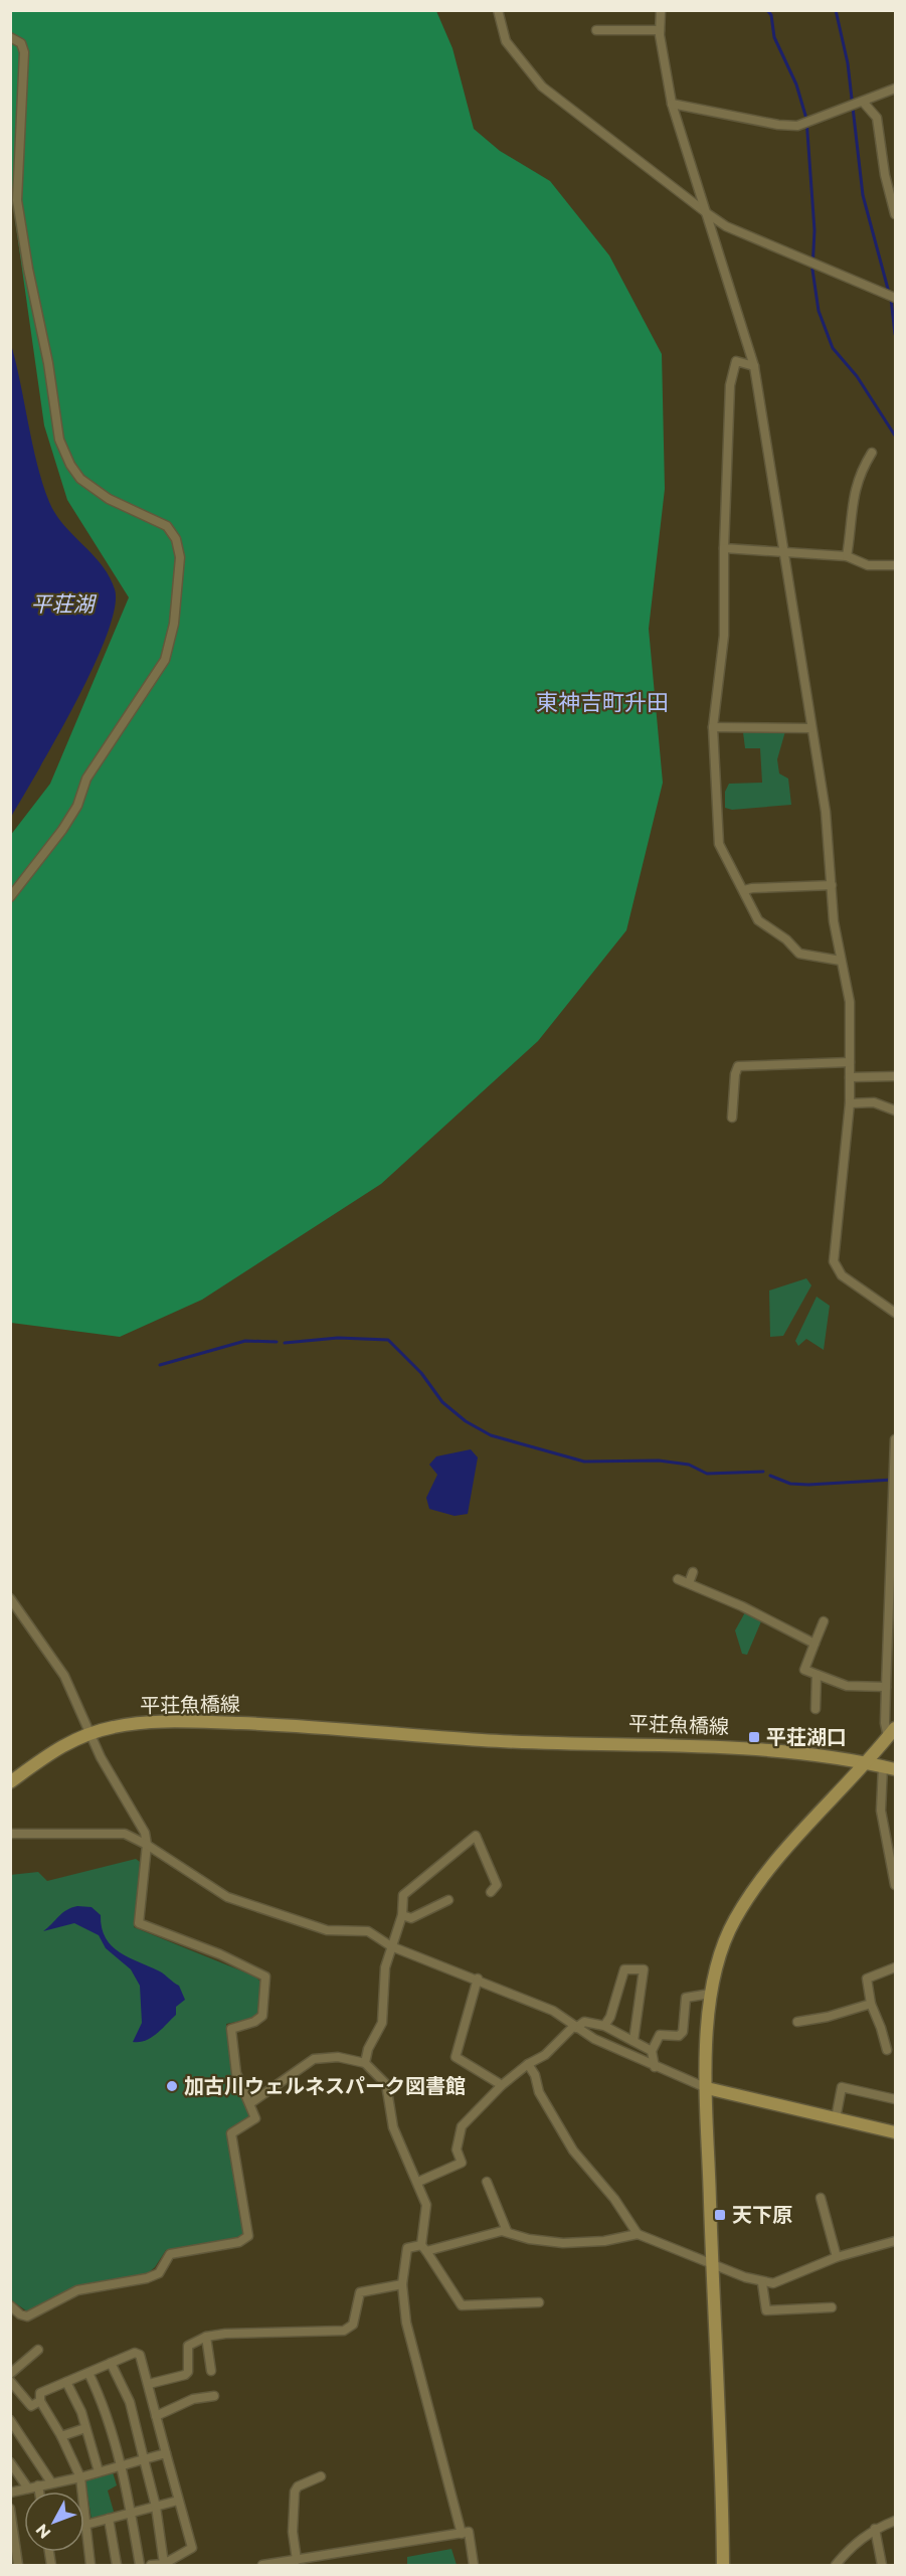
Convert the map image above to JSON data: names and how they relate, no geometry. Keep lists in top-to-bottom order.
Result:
{
  "streets": {
    "main road": ["平荘魚橋線"]
  },
  "districts": ["東神吉町升田"],
  "water": ["平荘湖"],
  "places": {
    "transit": ["平荘湖口", "天下原"],
    "other": ["加古川ウェルネスパーク図書館"]
  },
  "north": "bottom left"
}
